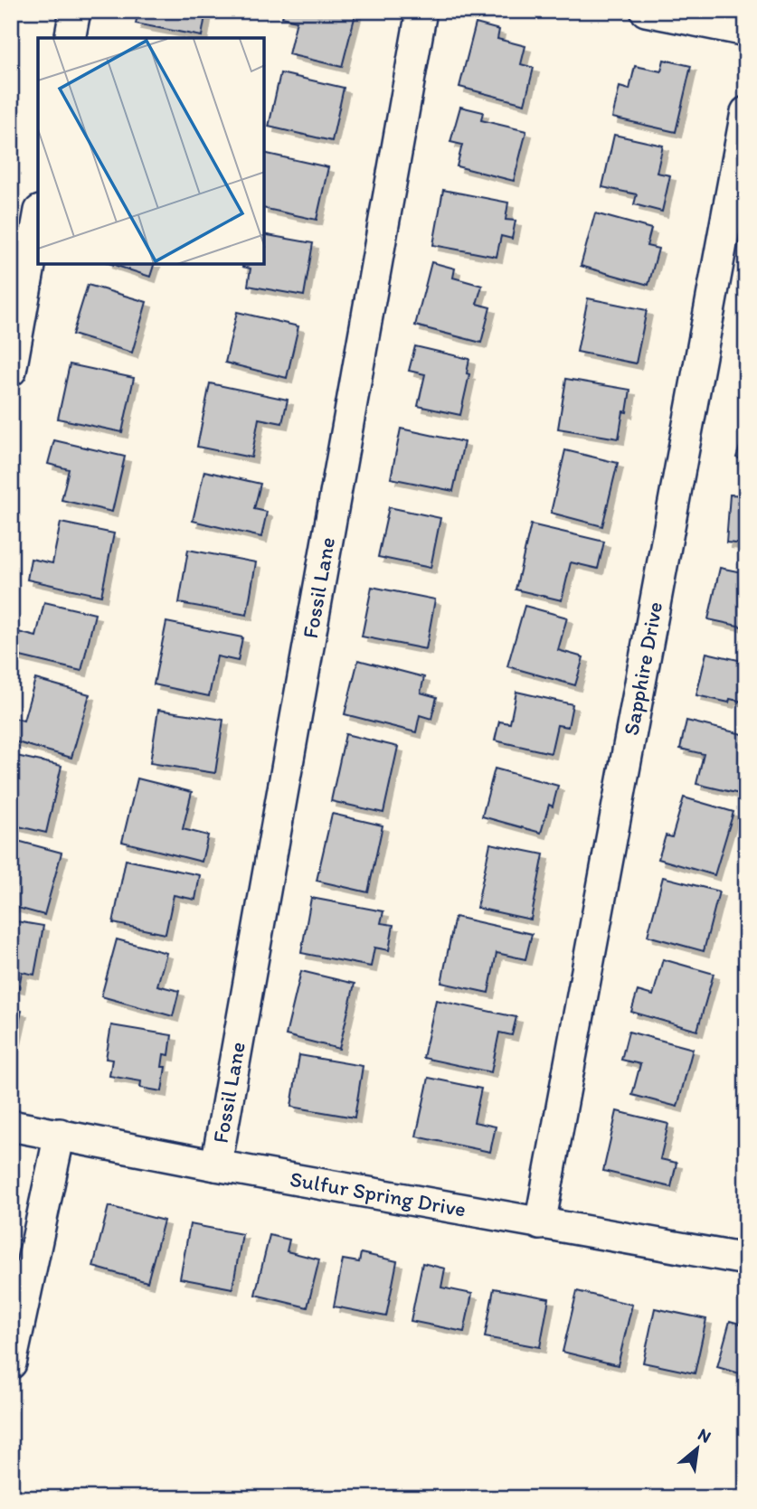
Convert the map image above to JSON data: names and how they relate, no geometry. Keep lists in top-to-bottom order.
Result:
{
  "streets": {
    "street": ["Fossil Lane", "Sapphire Drive", "Sulfur Spring Drive"]
  },
  "crossings": [
    ["Fossil Lane", "Sulfur Spring Drive"],
    ["Sapphire Drive", "Sulfur Spring Drive"]
  ],
  "north": "top right"
}
